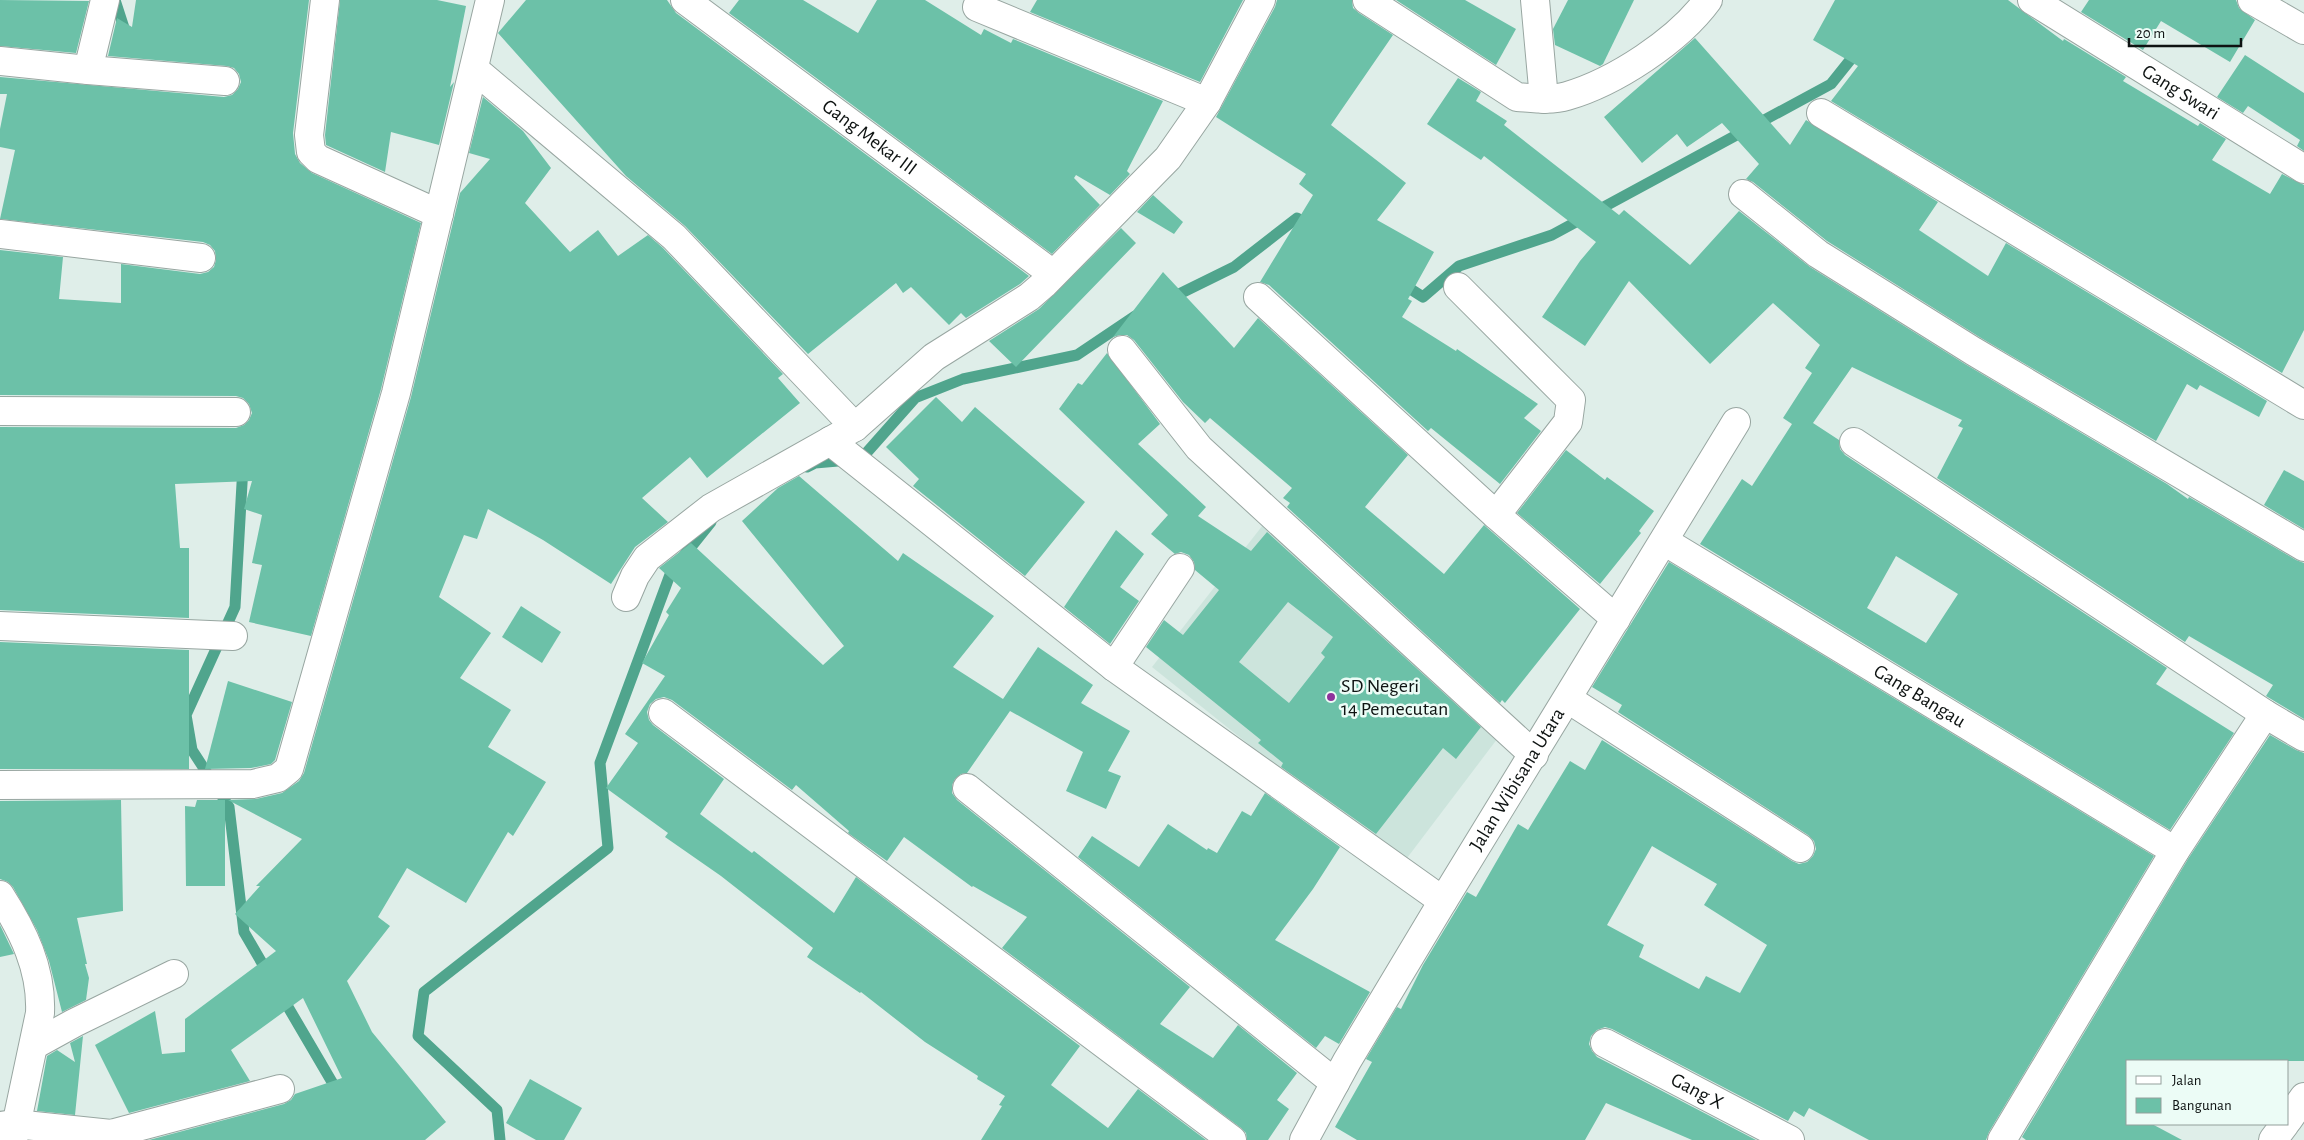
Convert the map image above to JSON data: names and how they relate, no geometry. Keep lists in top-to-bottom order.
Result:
{
  "streets": {
    "street": [
      "Gang Swari",
      "Gang Mekar III",
      "Gang Bangau",
      "Jalan Wibisana Utara",
      "Gang X"
    ]
  },
  "crossings": [
    ["Gang Bangau", "Jalan Wibisana Utara"]
  ],
  "places": ["SD Negeri 14 Pemecutan"],
  "legend": ["Jalan", "Bangunan"],
  "scale_bar": "20 m"
}
